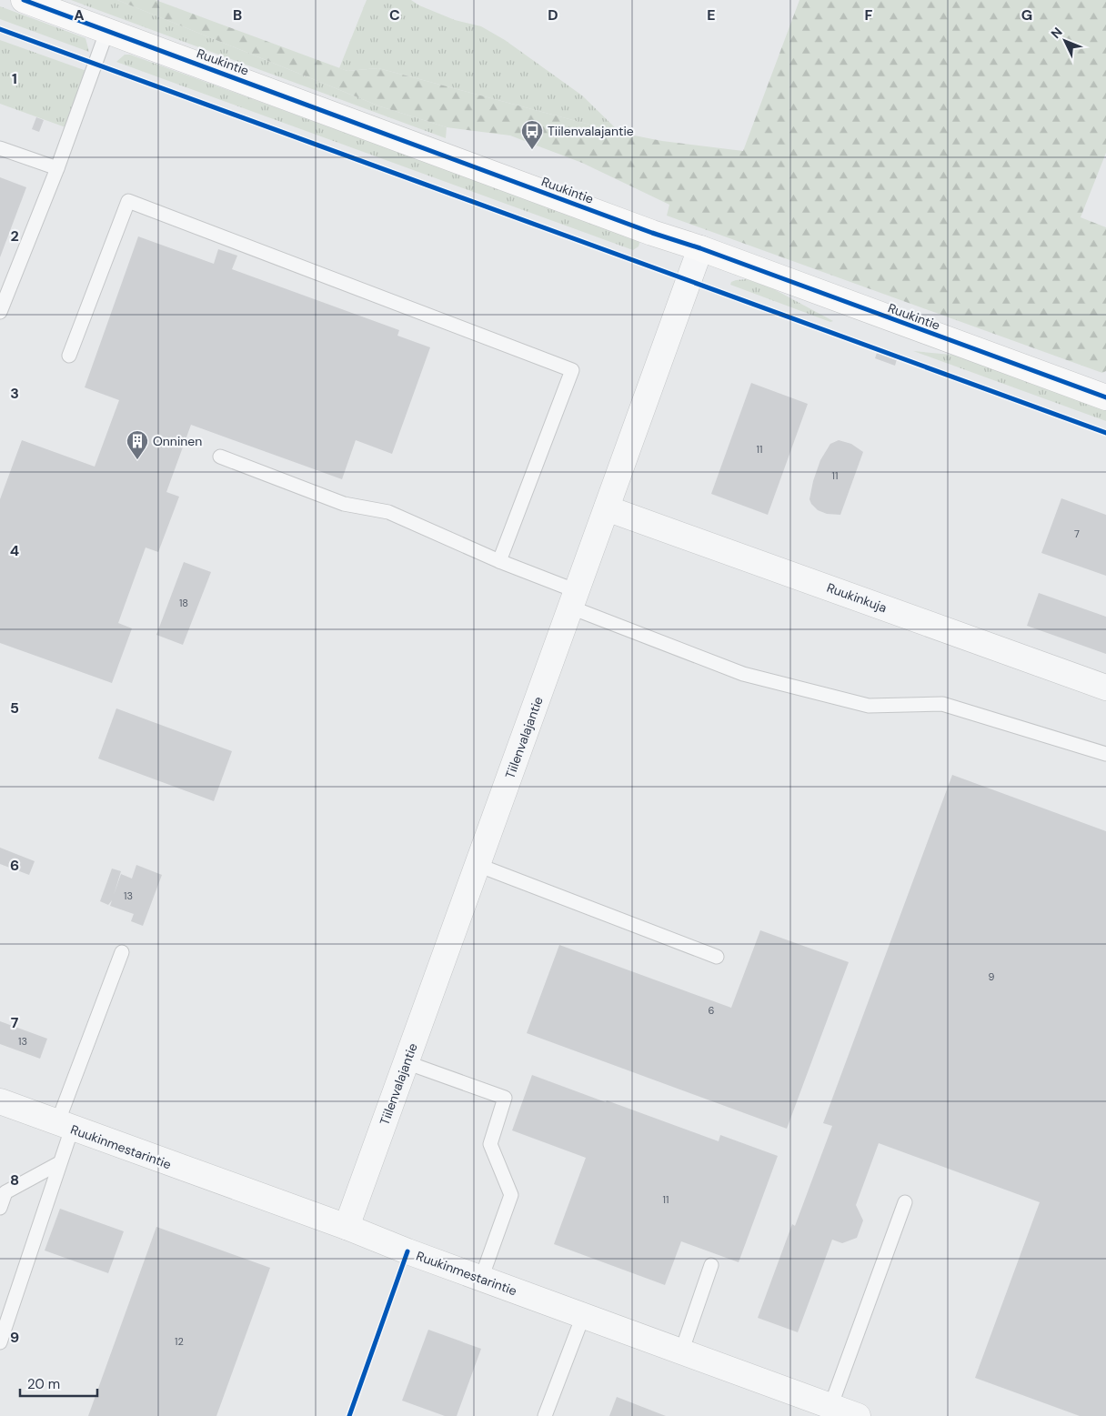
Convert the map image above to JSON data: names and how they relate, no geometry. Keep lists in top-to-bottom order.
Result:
{
  "streets": {
    "street": [
      "Ruukintie",
      "Ruukinkuja",
      "Tiilenvalajantie",
      "Ruukinmestarintie"
    ]
  },
  "crossings": [
    ["Ruukintie", "Tiilenvalajantie"],
    ["Ruukinkuja", "Tiilenvalajantie"],
    ["Tiilenvalajantie", "Ruukinmestarintie"]
  ],
  "places": {
    "bus stop": ["Tiilenvalajantie"],
    "building": ["Onninen"]
  },
  "house_numbers": [
    "11",
    "11",
    "7",
    "18",
    "13",
    "9",
    "6",
    "13",
    "11",
    "12"
  ],
  "scale_bar": "20 m",
  "north": "top left",
  "grid": {
    "columns": [
      "A",
      "B",
      "C",
      "D",
      "E",
      "F",
      "G"
    ],
    "rows": [
      "1",
      "2",
      "3",
      "4",
      "5",
      "6",
      "7",
      "8",
      "9"
    ]
  }
}
